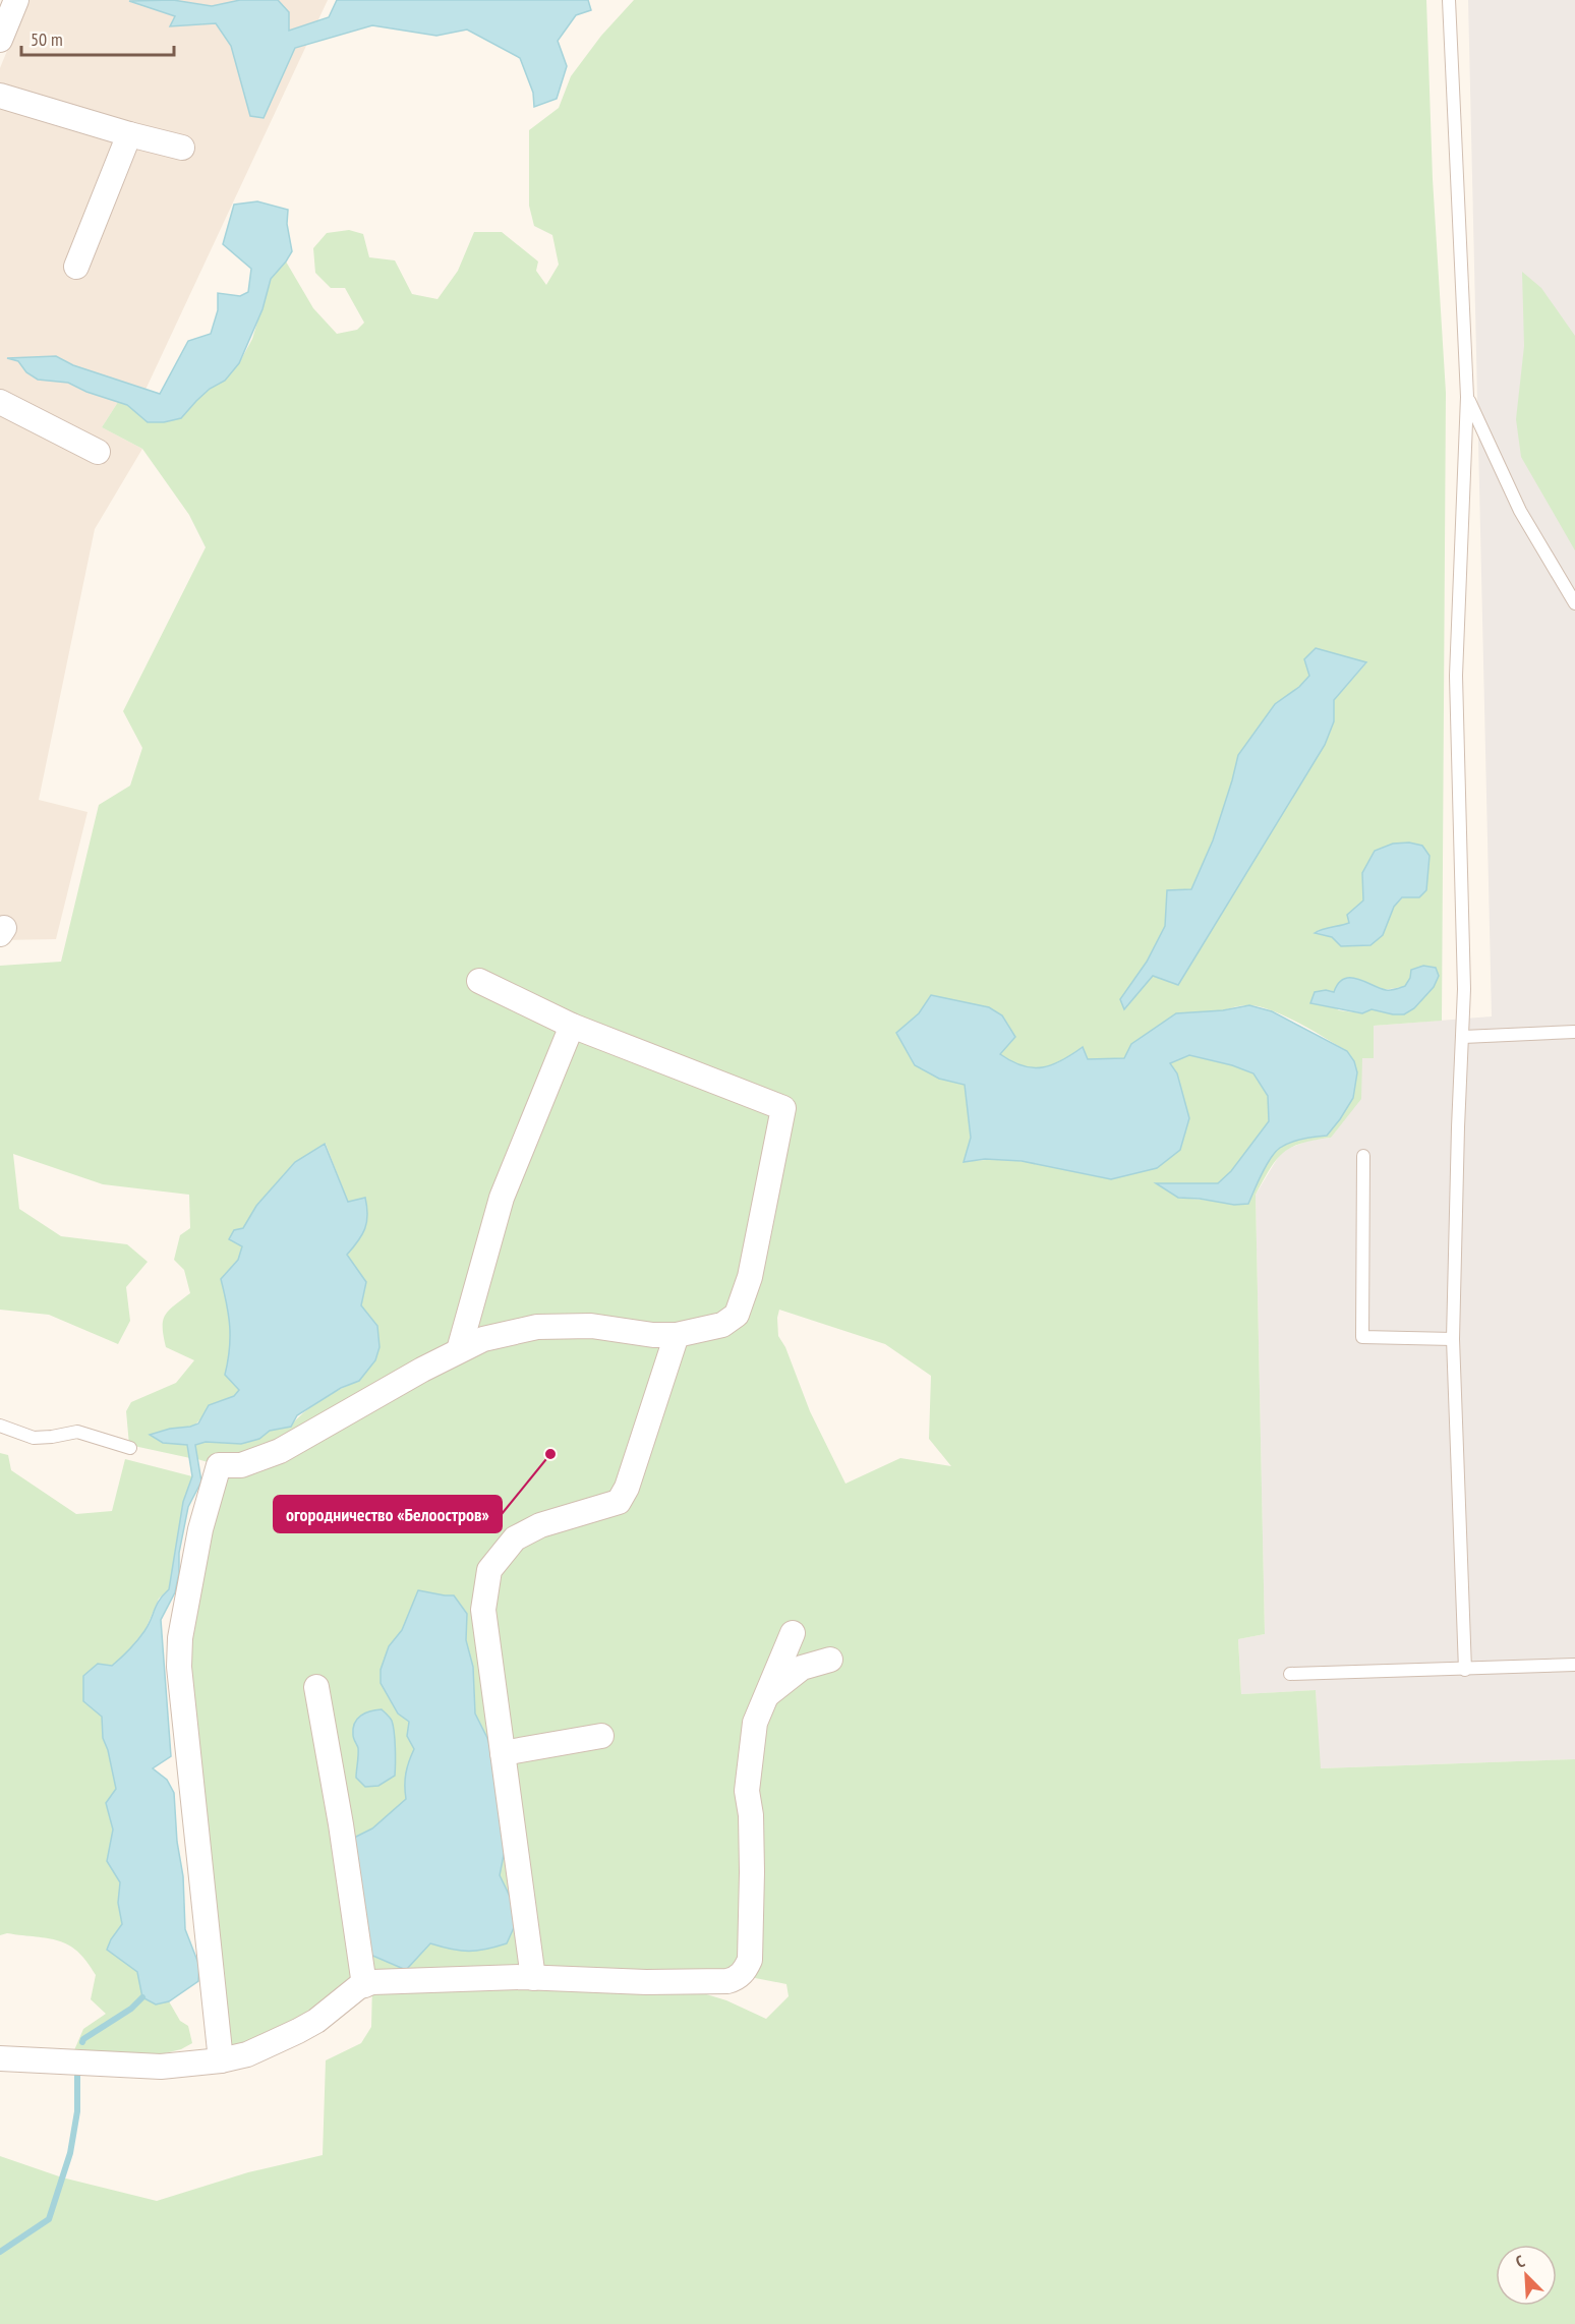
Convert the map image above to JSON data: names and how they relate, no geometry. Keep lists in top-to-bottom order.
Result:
{
  "places": ["огородничество «Белоостров»"],
  "scale_bar": "50 m",
  "north": "top left"
}
